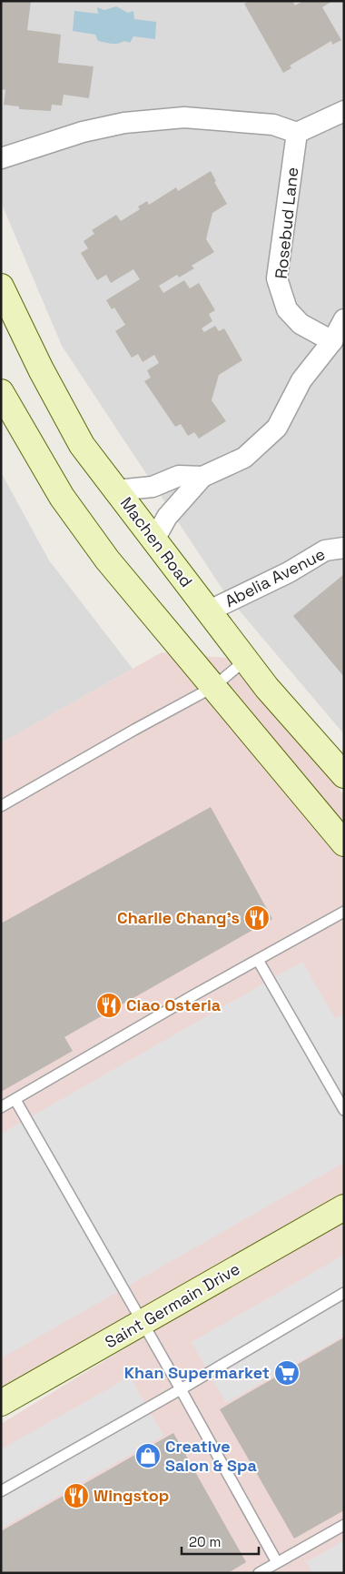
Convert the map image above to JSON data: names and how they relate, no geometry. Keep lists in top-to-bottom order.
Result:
{
  "streets": {
    "street": [
      "Rosebud Lane",
      "Machen Road",
      "Abelia Avenue",
      "Saint Germain Drive"
    ]
  },
  "crossings": [
    ["Machen Road", "Abelia Avenue"]
  ],
  "places": {
    "restaurant": ["Charlie Chang's", "Ciao Osteria", "Wingstop"],
    "supermarket": ["Khan Supermarket"],
    "shop": ["Creative Salon & Spa"]
  },
  "scale_bar": "20 m"
}
